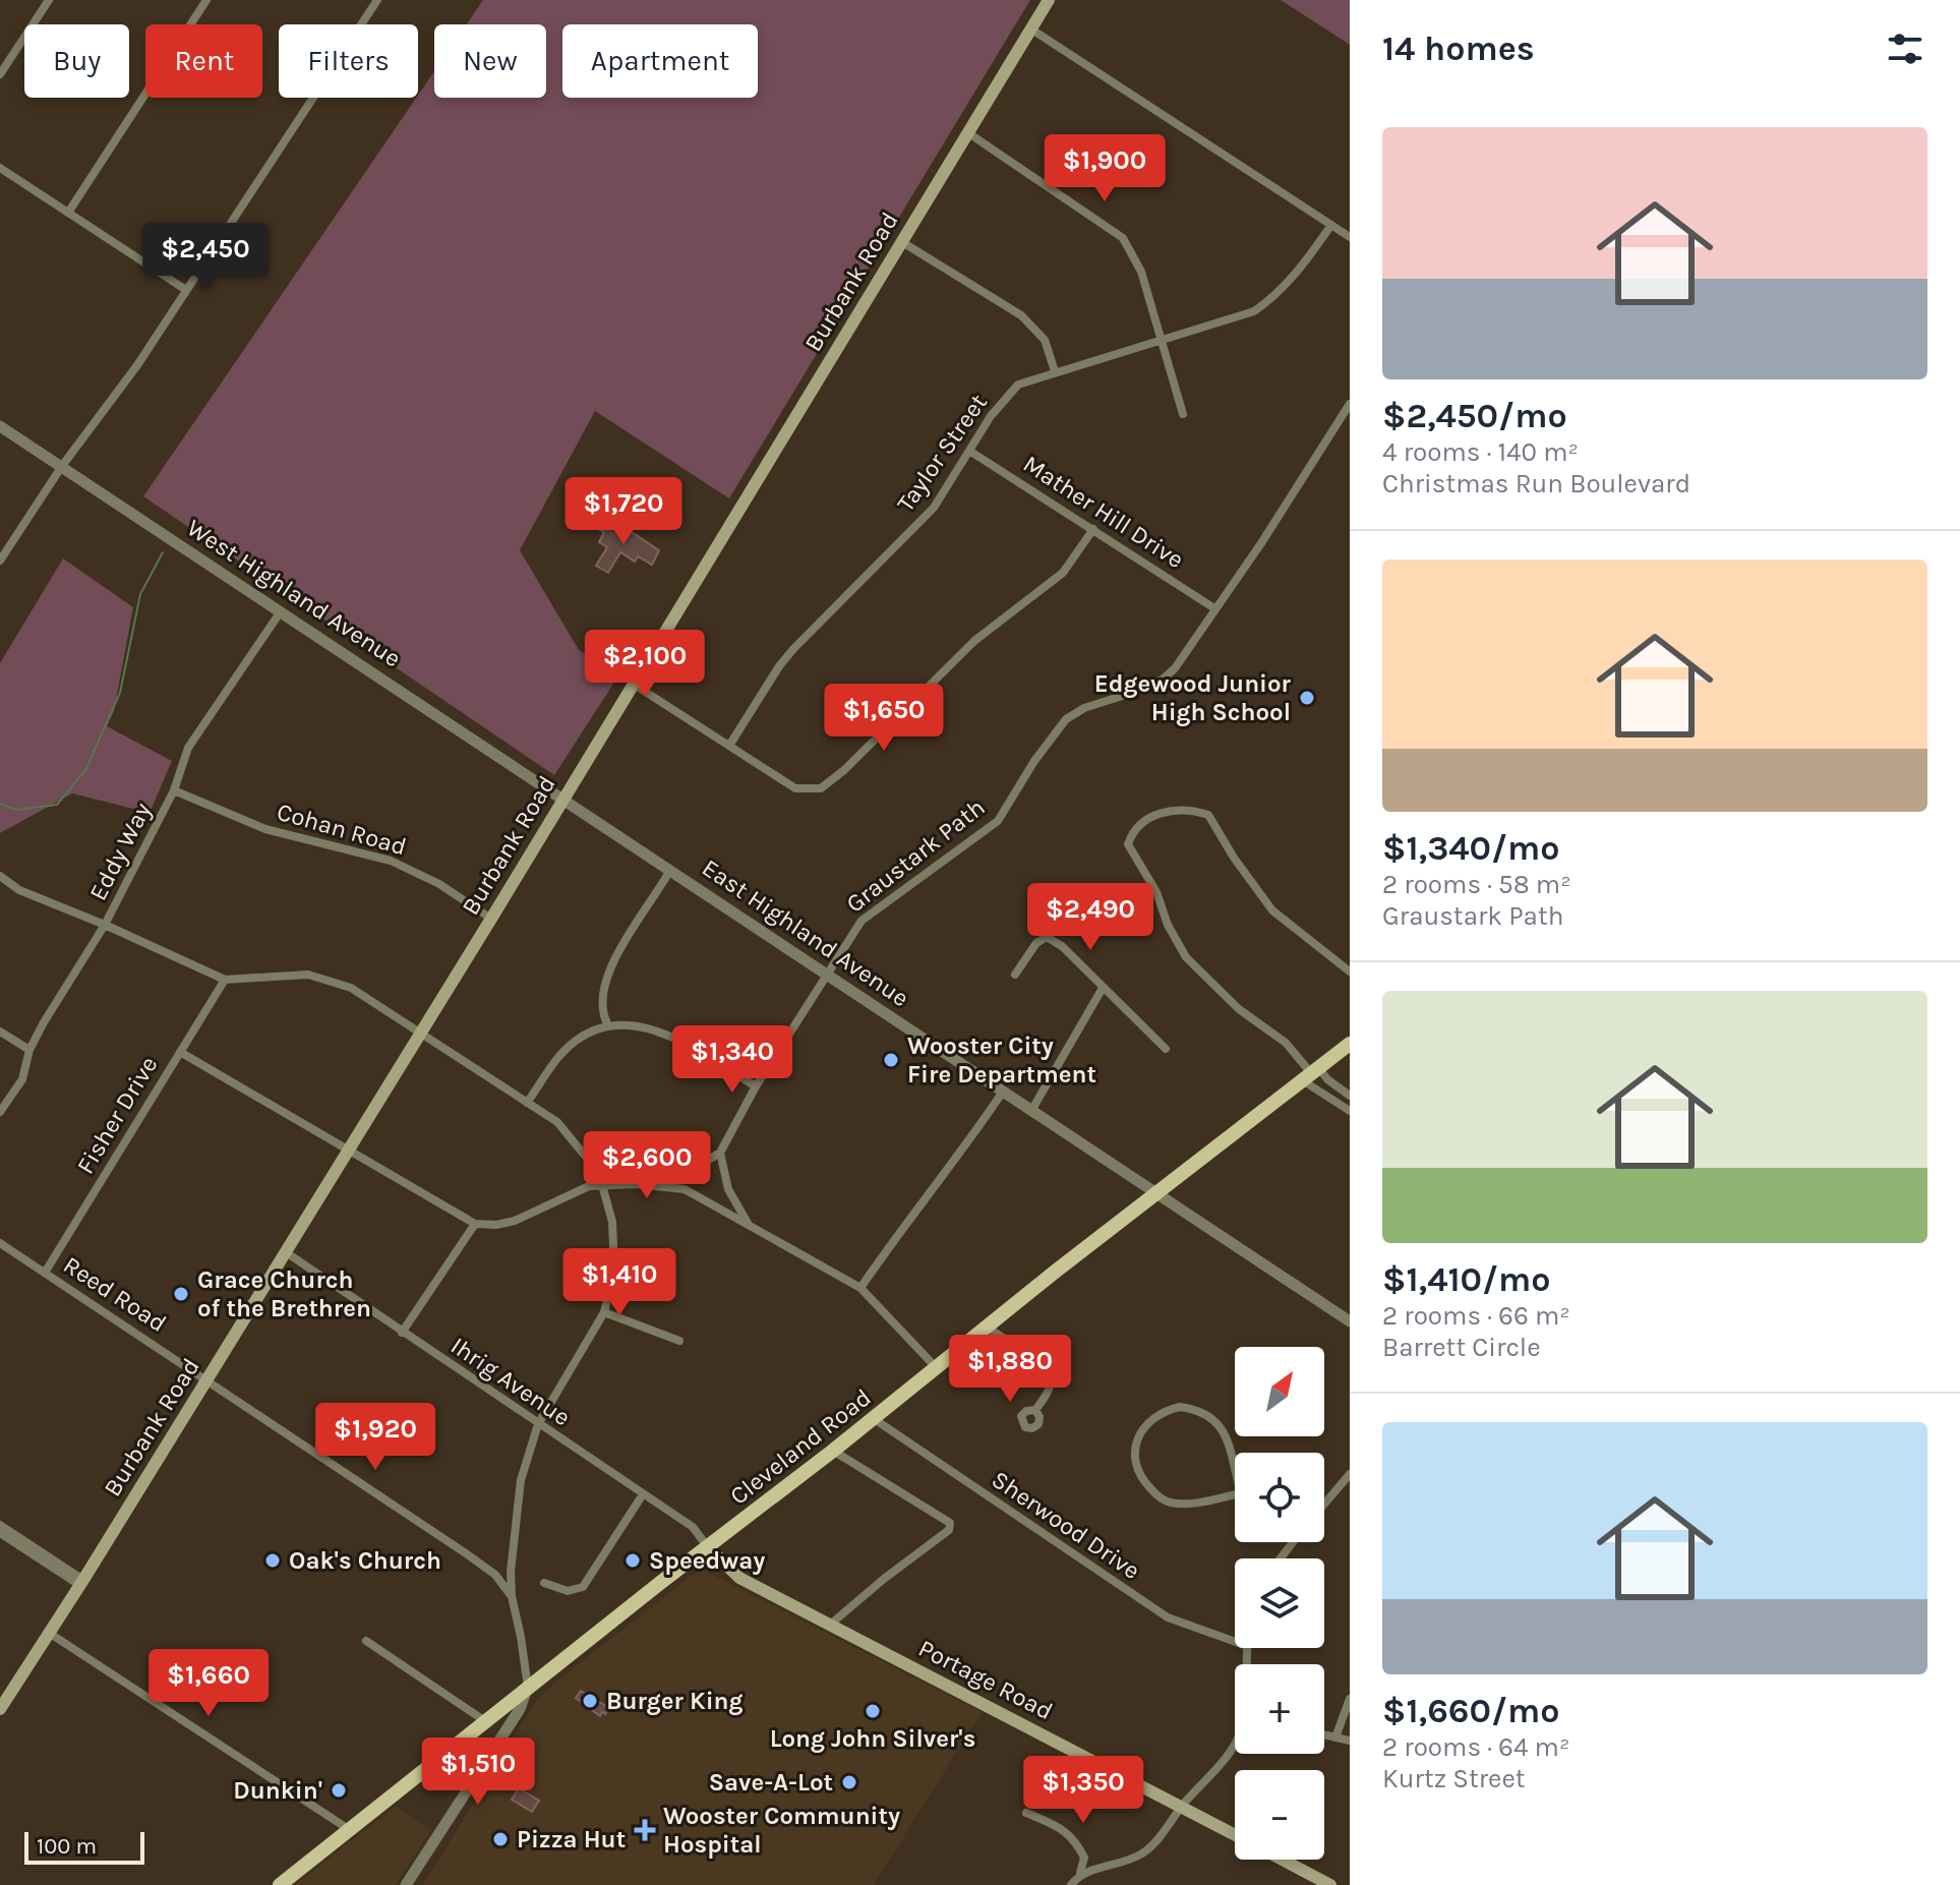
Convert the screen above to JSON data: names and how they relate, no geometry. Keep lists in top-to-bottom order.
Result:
{
  "streets": {
    "main road": ["Burbank Road", "Cleveland Road", "Portage Road"],
    "street": [
      "Taylor Street",
      "Mather Hill Drive",
      "West Highland Avenue",
      "Cohan Road",
      "Eddy Way",
      "Graustark Path",
      "East Highland Avenue",
      "Fisher Drive",
      "Reed Road",
      "Ihrig Avenue",
      "Sherwood Drive"
    ]
  },
  "crossings": [
    ["Burbank Road", "West Highland Avenue"],
    ["Burbank Road", "Cohan Road"],
    ["Burbank Road", "East Highland Avenue"],
    ["Burbank Road", "Reed Road"],
    ["Burbank Road", "Ihrig Avenue"],
    ["Taylor Street", "Mather Hill Drive"],
    ["Mather Hill Drive", "Graustark Path"],
    ["West Highland Avenue", "Eddy Way"],
    ["West Highland Avenue", "East Highland Avenue"],
    ["Cohan Road", "Eddy Way"],
    ["Graustark Path", "East Highland Avenue"],
    ["East Highland Avenue", "Cleveland Road"],
    ["Fisher Drive", "Reed Road"],
    ["Ihrig Avenue", "Cleveland Road"],
    ["Ihrig Avenue", "Portage Road"],
    ["Cleveland Road", "Sherwood Drive"],
    ["Cleveland Road", "Portage Road"]
  ],
  "places": {
    "other": [
      "Edgewood Junior High School",
      "Wooster City Fire Department",
      "Grace Church of the Brethren",
      "Oak's Church",
      "Speedway",
      "Burger King",
      "Long John Silver's",
      "Save-A-Lot",
      "Dunkin'",
      "Pizza Hut"
    ],
    "health": ["Wooster Community Hospital"]
  },
  "scale_bar": "100 m",
  "north": "top right",
  "page": {
    "heading": "14 homes",
    "chip": [
      "Buy",
      "Rent",
      "Filters",
      "New",
      "Apartment"
    ],
    "list": [
      {
        "name": "$2,450/mo",
        "note": "4 rooms · 140 m² · Christmas Run Boulevard"
      },
      {
        "name": "$1,340/mo",
        "note": "2 rooms · 58 m² · Graustark Path"
      },
      {
        "name": "$1,410/mo",
        "note": "2 rooms · 66 m² · Barrett Circle"
      },
      {
        "name": "$1,660/mo",
        "note": "2 rooms · 64 m² · Kurtz Street"
      }
    ],
    "price": [
      "$1,900",
      "$2,450",
      "$1,720",
      "$2,100",
      "$1,650",
      "$2,490",
      "$1,340",
      "$2,600",
      "$1,410",
      "$1,880",
      "$1,920",
      "$1,660",
      "$1,510",
      "$1,350"
    ],
    "map_buttons": ["+", "−"],
    "scale": "100 m"
  }
}
